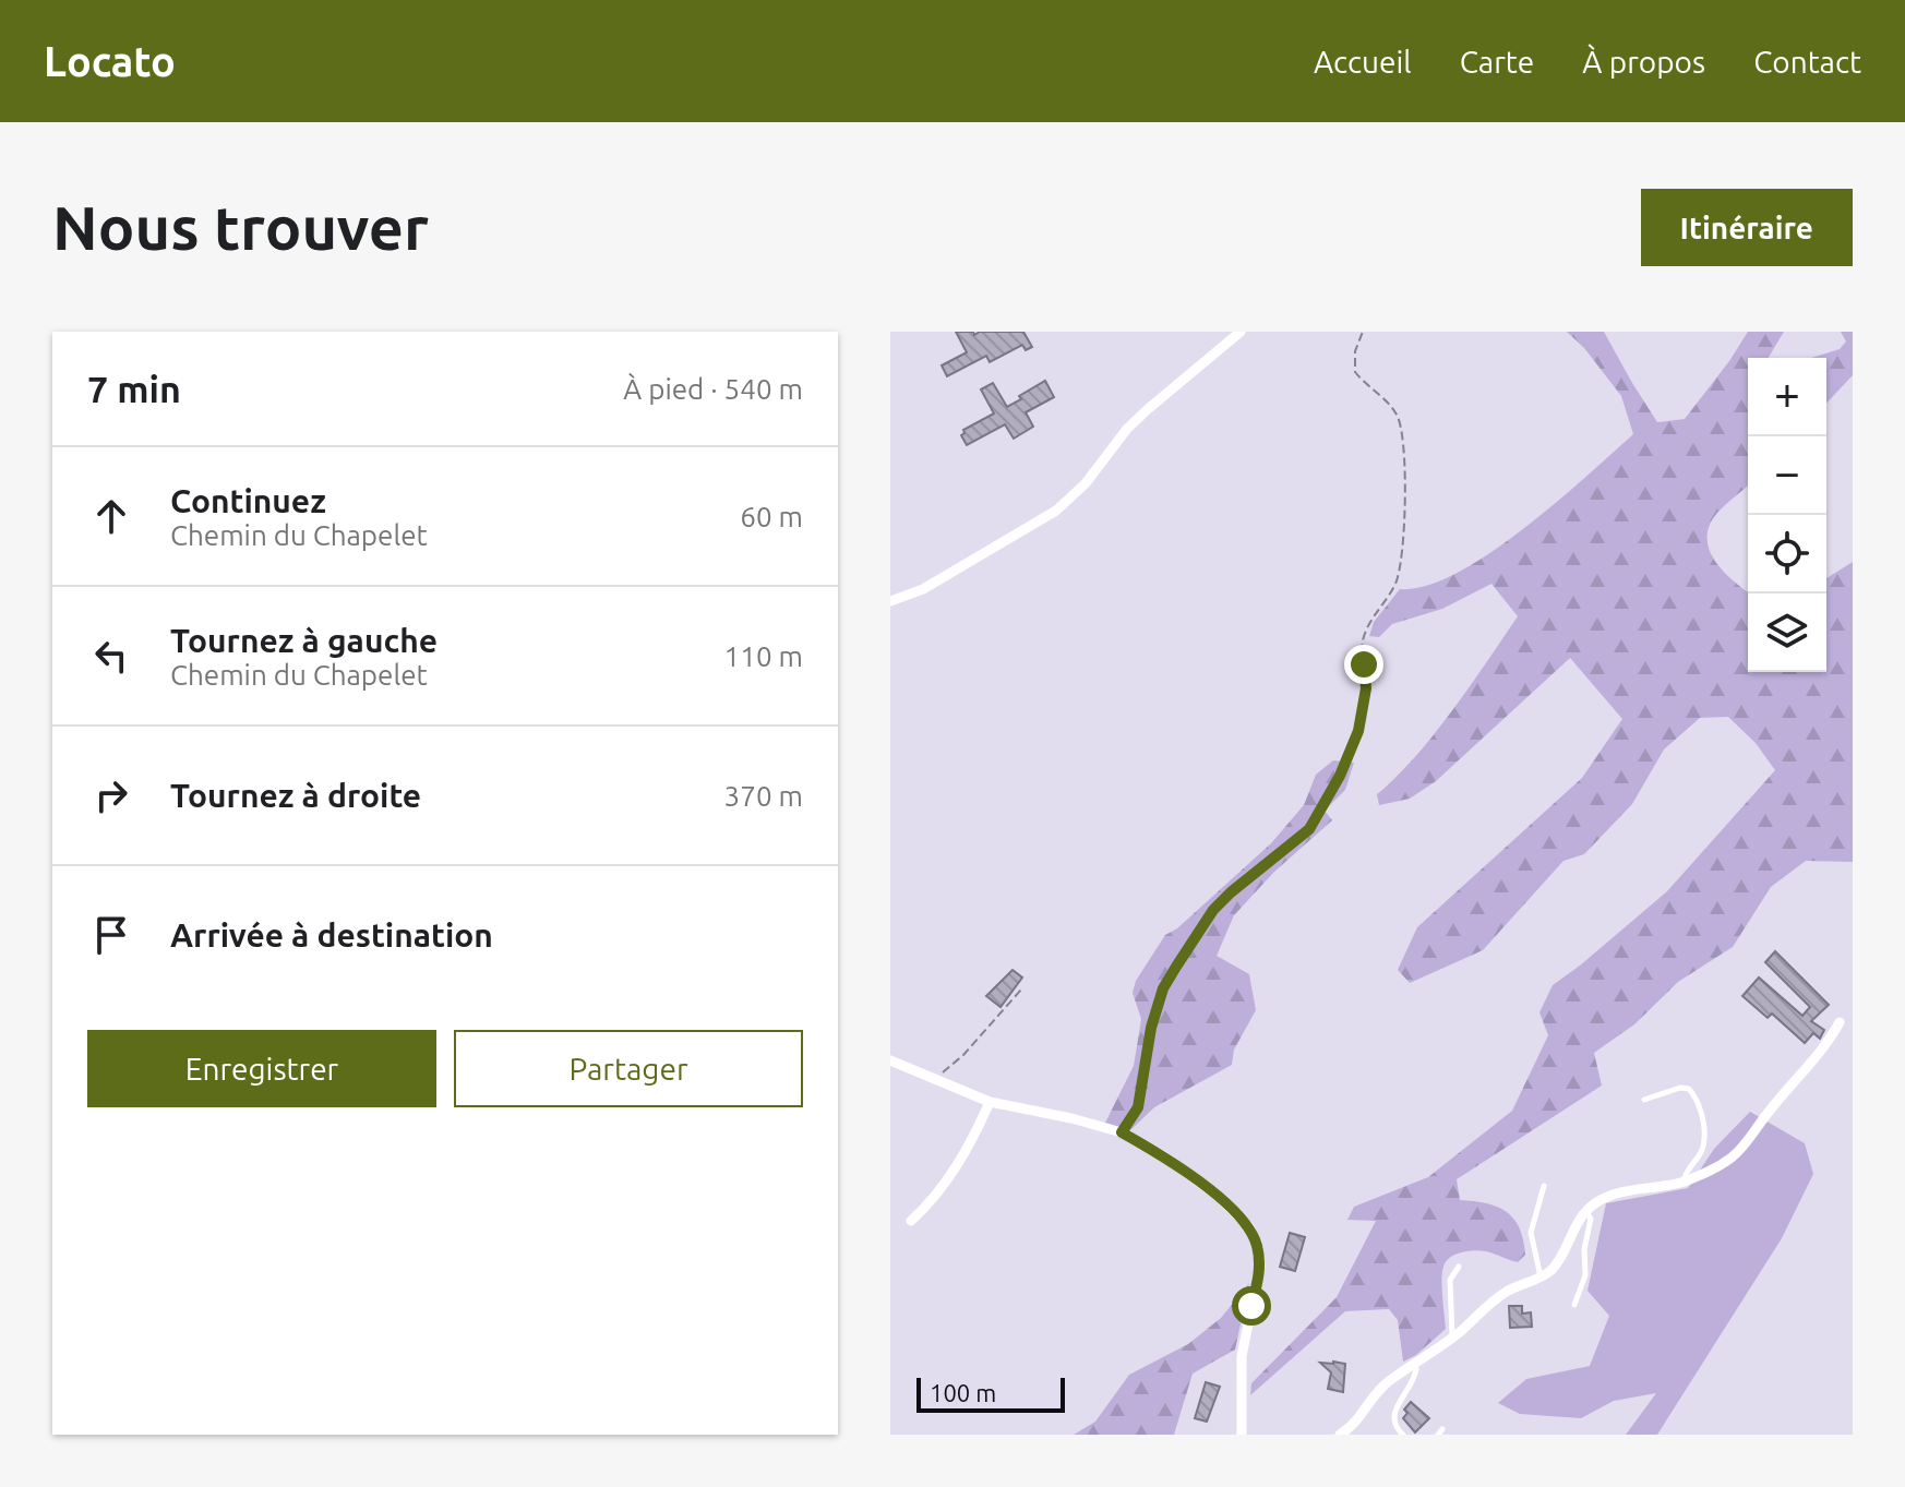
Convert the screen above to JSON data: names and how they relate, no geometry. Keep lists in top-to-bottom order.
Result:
{
  "scale_bar": "100 m",
  "page": {
    "header": "Locato",
    "nav": [
      "Accueil",
      "Carte",
      "À propos",
      "Contact"
    ],
    "buttons": [
      "Itinéraire",
      ["Enregistrer", "Partager"]
    ],
    "title": "Nous trouver",
    "heading": ["7 min", "À pied · 540 m"],
    "map_buttons": ["+", "−"],
    "list": [
      ["Continuez", "Chemin du Chapelet", "60 m"],
      ["Tournez à gauche", "Chemin du Chapelet", "110 m"],
      ["Tournez à droite", "370 m"],
      "Arrivée à destination"
    ],
    "scale": "100 m"
  }
}
